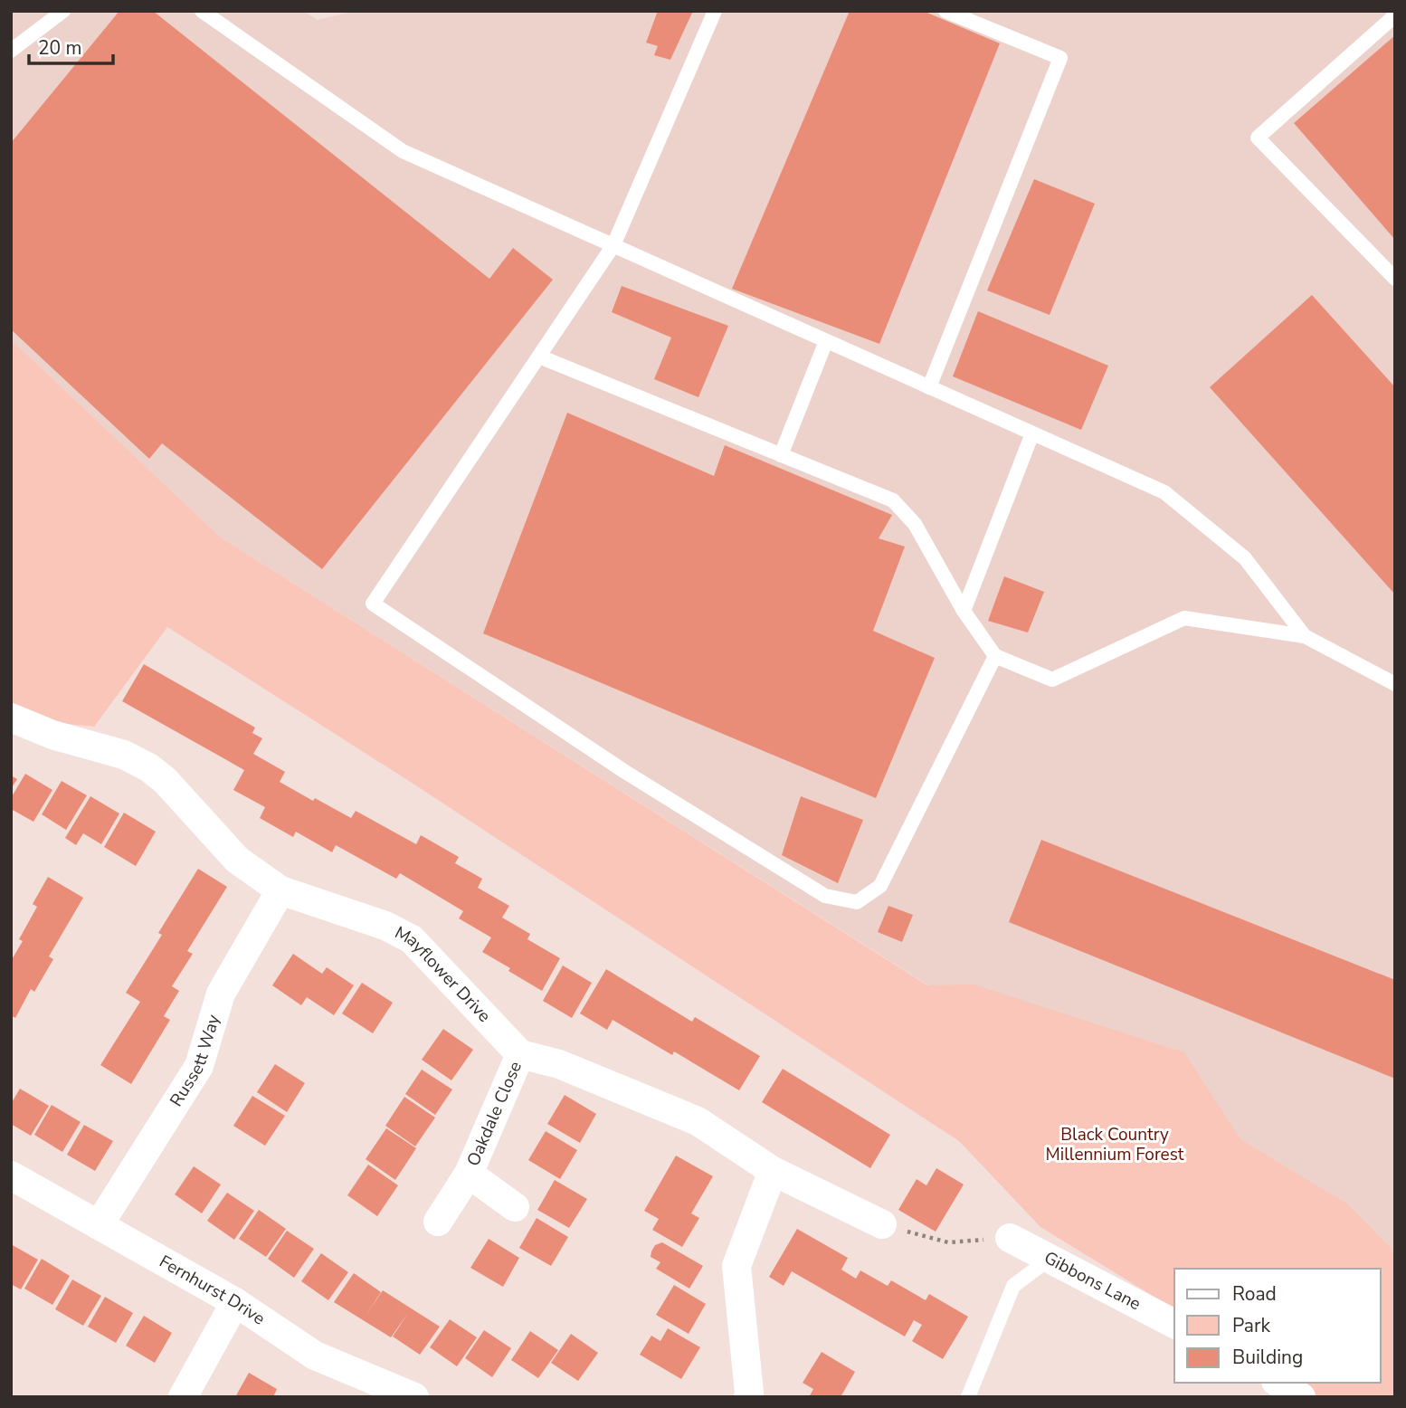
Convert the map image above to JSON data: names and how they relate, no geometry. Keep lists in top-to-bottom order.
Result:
{
  "streets": {
    "street": [
      "Mayflower Drive",
      "Russett Way",
      "Oakdale Close",
      "Gibbons Lane",
      "Fernhurst Drive"
    ]
  },
  "crossings": [
    ["Mayflower Drive", "Russett Way"],
    ["Mayflower Drive", "Oakdale Close"],
    ["Russett Way", "Fernhurst Drive"]
  ],
  "parks": ["Black Country Millennium Forest"],
  "legend": ["Road", "Park", "Building"],
  "scale_bar": "20 m"
}
